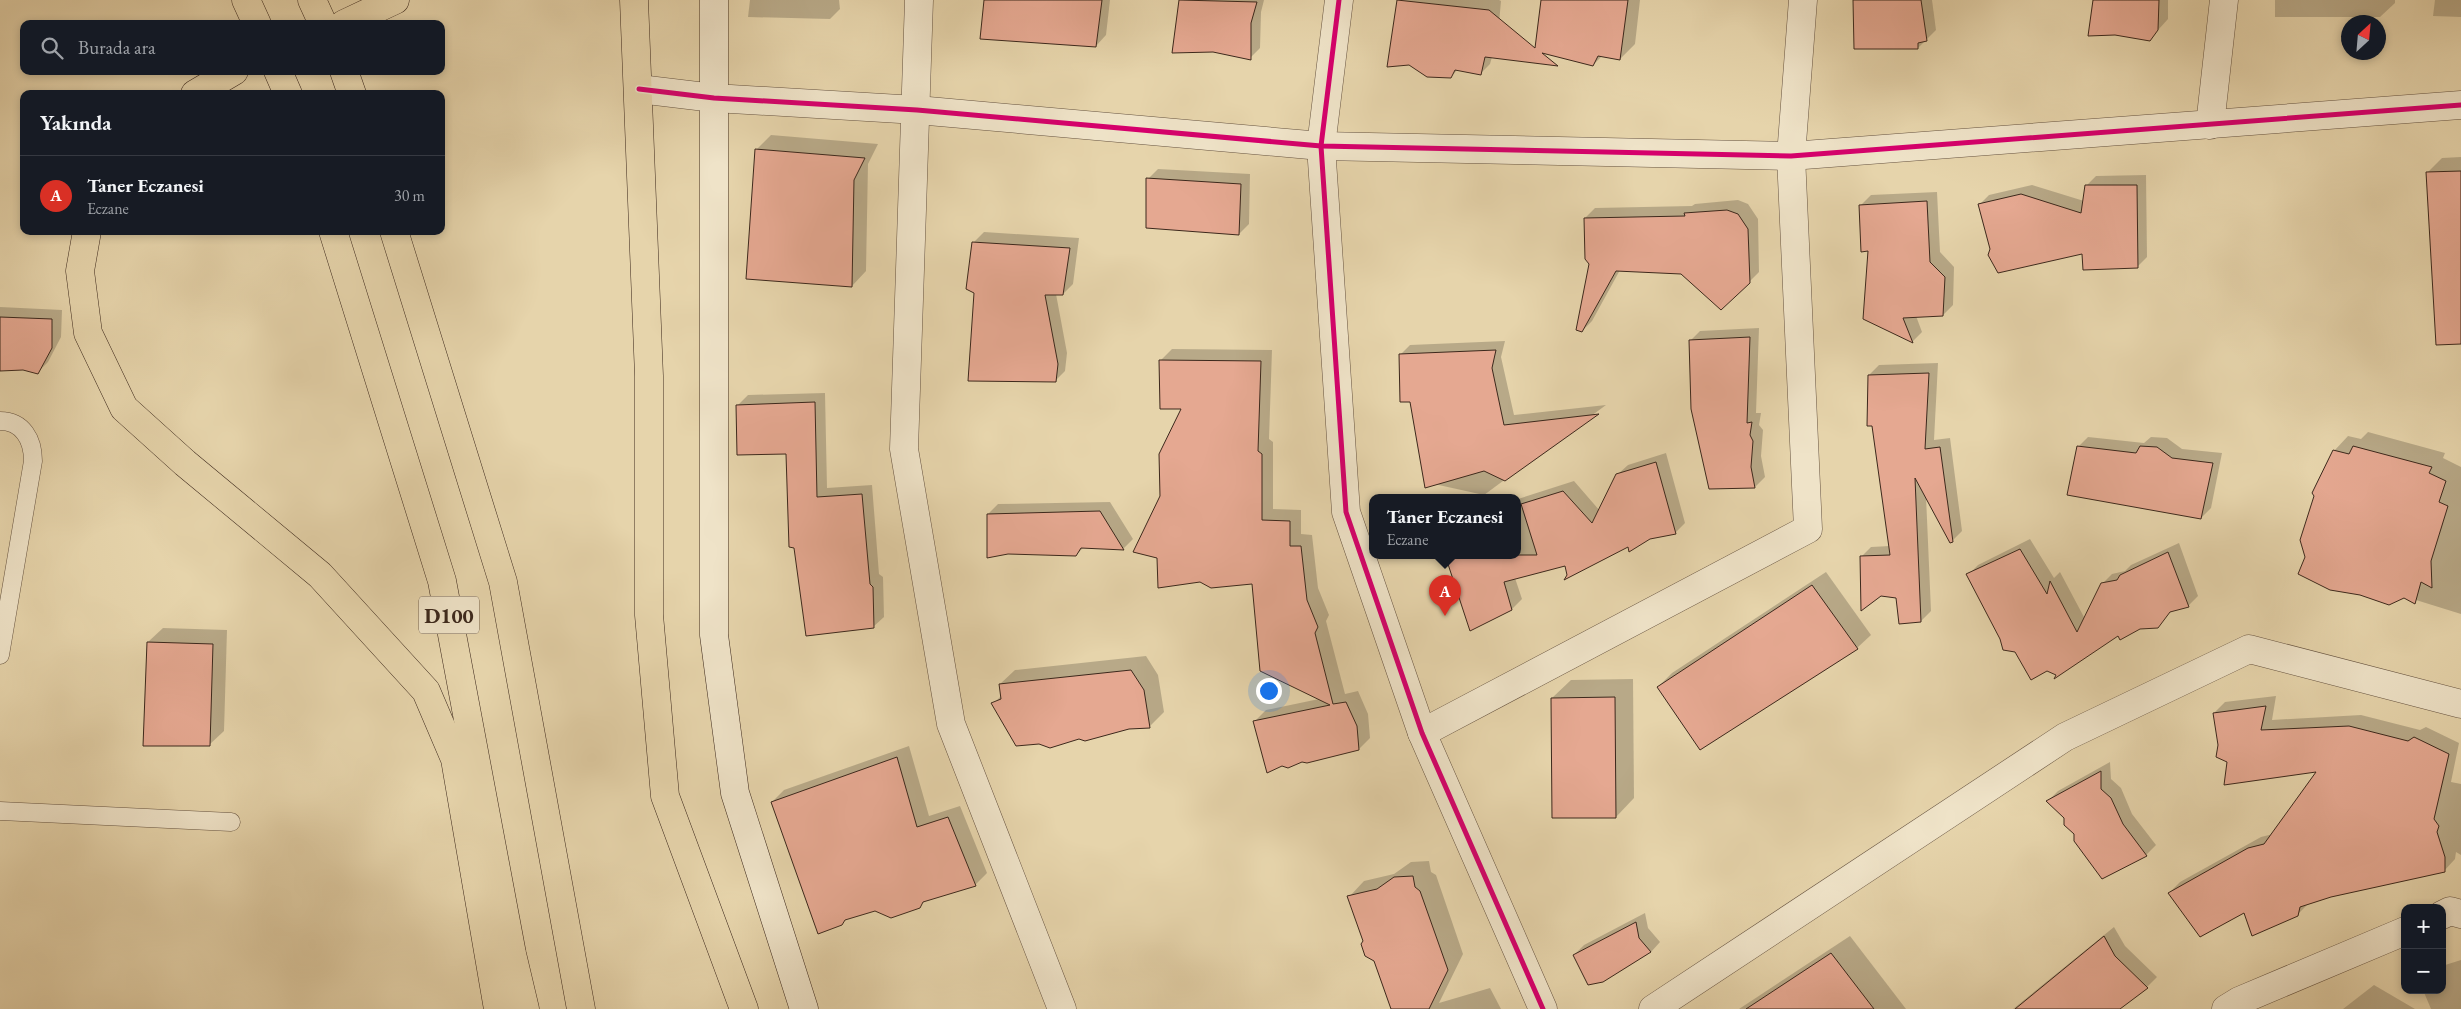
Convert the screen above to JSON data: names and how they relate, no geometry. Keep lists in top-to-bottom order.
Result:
{
  "streets": {
    "highway": ["D100"]
  },
  "north": "top right",
  "page": {
    "search": "Burada ara",
    "heading": "Yakında",
    "list": [
      {
        "mark": "A",
        "name": "Taner Eczanesi",
        "note": "Eczane",
        "value": "30 m"
      }
    ],
    "popup": ["Taner Eczanesi", "Eczane"],
    "pins": "A",
    "map_buttons": ["+", "−"]
  }
}
